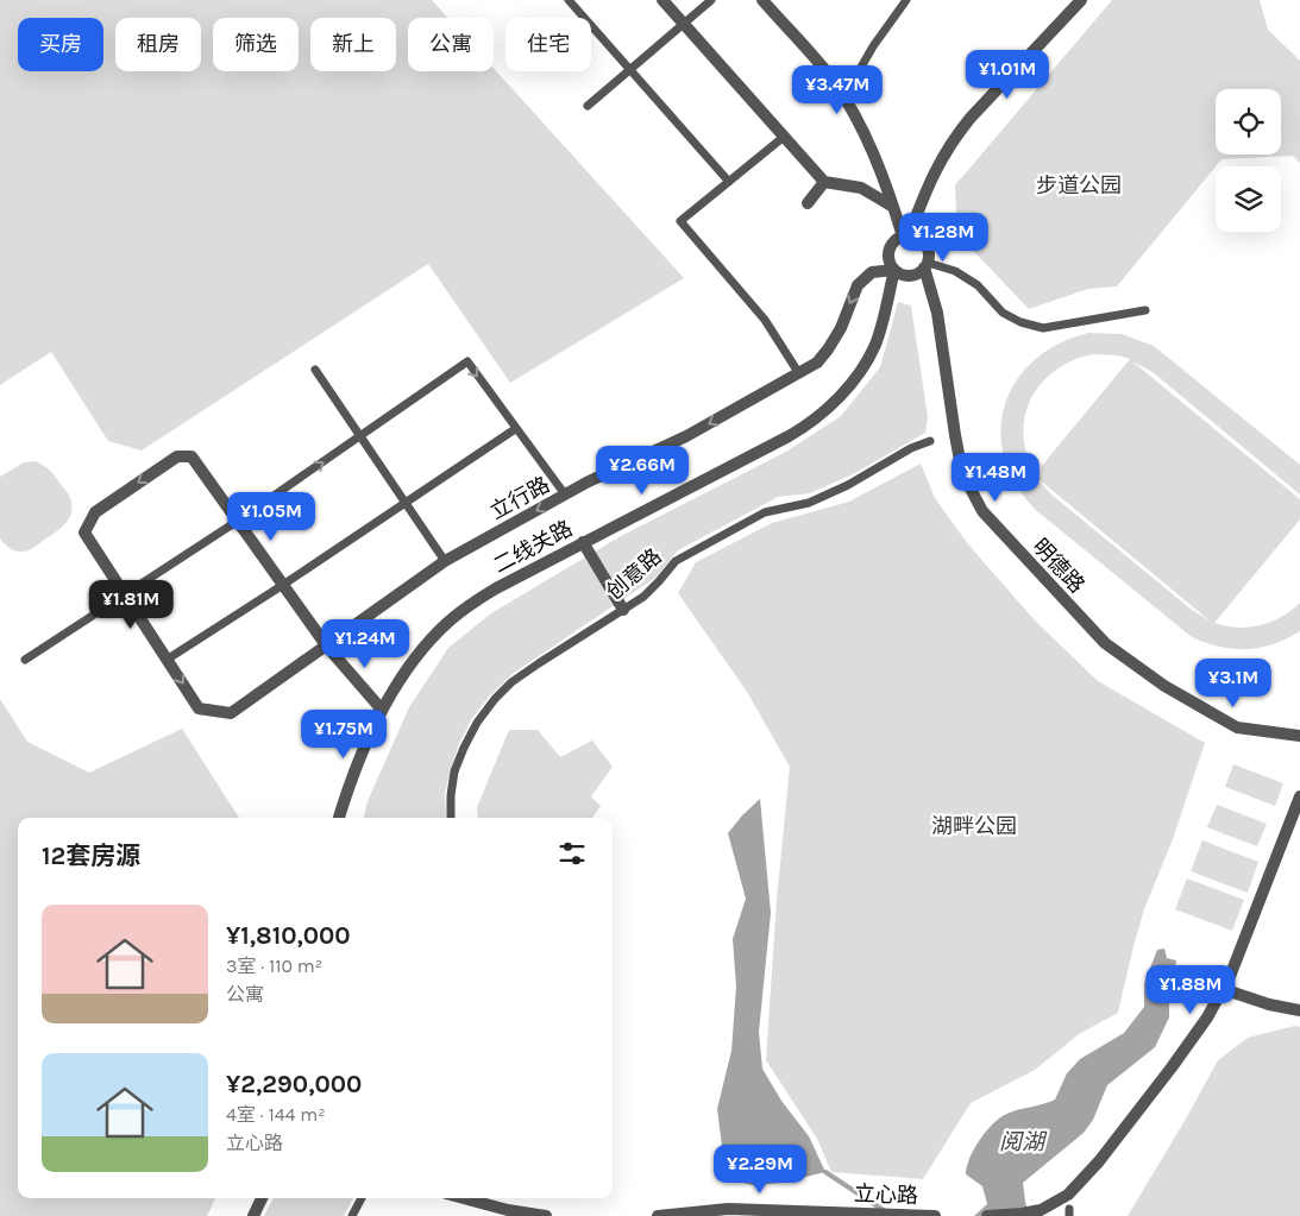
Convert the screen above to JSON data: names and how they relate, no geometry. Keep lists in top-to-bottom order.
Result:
{
  "streets": {
    "street": [
      "立行路",
      "二线关路",
      "明德路",
      "立心路"
    ],
    "lane": ["创意路"]
  },
  "crossings": [
    ["立行路", "二线关路"],
    ["立行路", "明德路"],
    ["二线关路", "明德路"]
  ],
  "water": ["阅湖"],
  "parks": ["步道公园", "湖畔公园"],
  "page": {
    "chip": [
      "买房",
      "租房",
      "筛选",
      "新上",
      "公寓",
      "住宅"
    ],
    "price": [
      "¥1.01M",
      "¥3.47M",
      "¥1.28M",
      "¥2.66M",
      "¥1.48M",
      "¥1.05M",
      "¥1.81M",
      "¥1.24M",
      "¥3.1M",
      "¥1.75M",
      "¥1.88M",
      "¥2.29M"
    ],
    "heading": "12套房源",
    "list": [
      {
        "name": "¥1,810,000",
        "note": "3室 · 110 m² · 公寓"
      },
      {
        "name": "¥2,290,000",
        "note": "4室 · 144 m² · 立心路"
      }
    ]
  }
}
